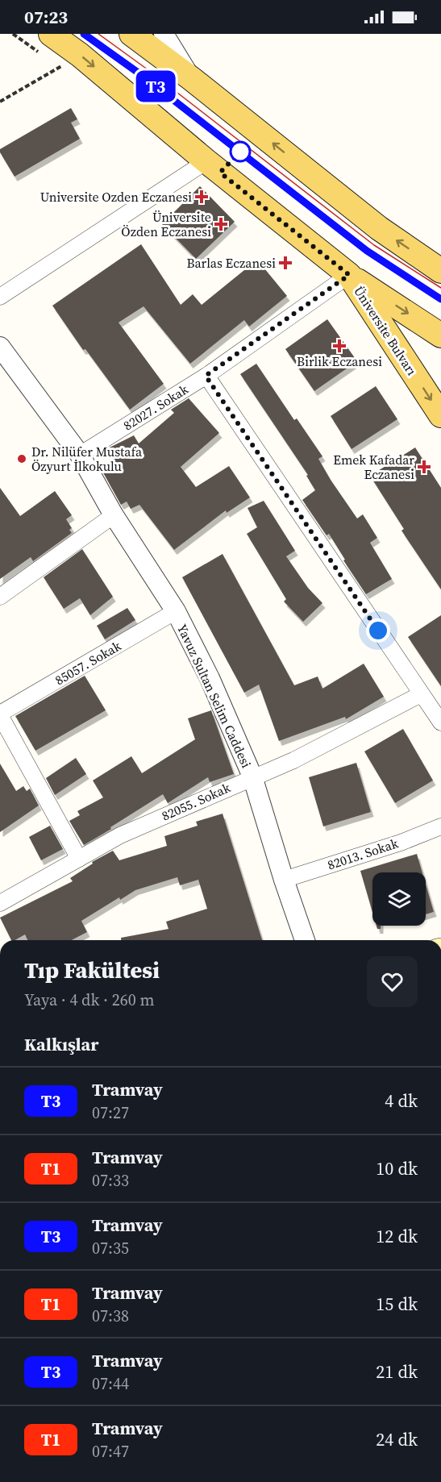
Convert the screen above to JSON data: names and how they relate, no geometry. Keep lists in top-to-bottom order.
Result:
{
  "streets": {
    "main road": ["Üniversite Bulvarı"],
    "street": [
      "82027. Sokak",
      "85057. Sokak",
      "Yavuz Sultan Selim Caddesi",
      "82055. Sokak",
      "82013. Sokak"
    ]
  },
  "crossings": [
    ["Üniversite Bulvarı", "82027. Sokak"],
    ["82027. Sokak", "Yavuz Sultan Selim Caddesi"],
    ["85057. Sokak", "Yavuz Sultan Selim Caddesi"],
    ["Yavuz Sultan Selim Caddesi", "82055. Sokak"],
    ["Yavuz Sultan Selim Caddesi", "82013. Sokak"]
  ],
  "places": {
    "health": [
      "Universite Ozden Eczanesi",
      "Üniversite Özden Eczanesi",
      "Barlas Eczanesi",
      "Birlik Eczanesi",
      "Emek Kafadar Eczanesi"
    ],
    "other": ["Dr. Nilüfer Mustafa Özyurt İlkokulu"]
  },
  "lines": ["tram line T3"],
  "page": {
    "status": "07:23",
    "on_map": "T3",
    "heading": [
      ["Tıp Fakültesi", "Yaya · 4 dk · 260 m"],
      "Kalkışlar"
    ],
    "list": [
      {
        "mark": "T3",
        "name": "Tramvay",
        "note": "07:27",
        "value": "4 dk"
      },
      {
        "mark": "T1",
        "name": "Tramvay",
        "note": "07:33",
        "value": "10 dk"
      },
      {
        "mark": "T3",
        "name": "Tramvay",
        "note": "07:35",
        "value": "12 dk"
      },
      {
        "mark": "T1",
        "name": "Tramvay",
        "note": "07:38",
        "value": "15 dk"
      },
      {
        "mark": "T3",
        "name": "Tramvay",
        "note": "07:44",
        "value": "21 dk"
      },
      {
        "mark": "T1",
        "name": "Tramvay",
        "note": "07:47",
        "value": "24 dk"
      }
    ]
  }
}
